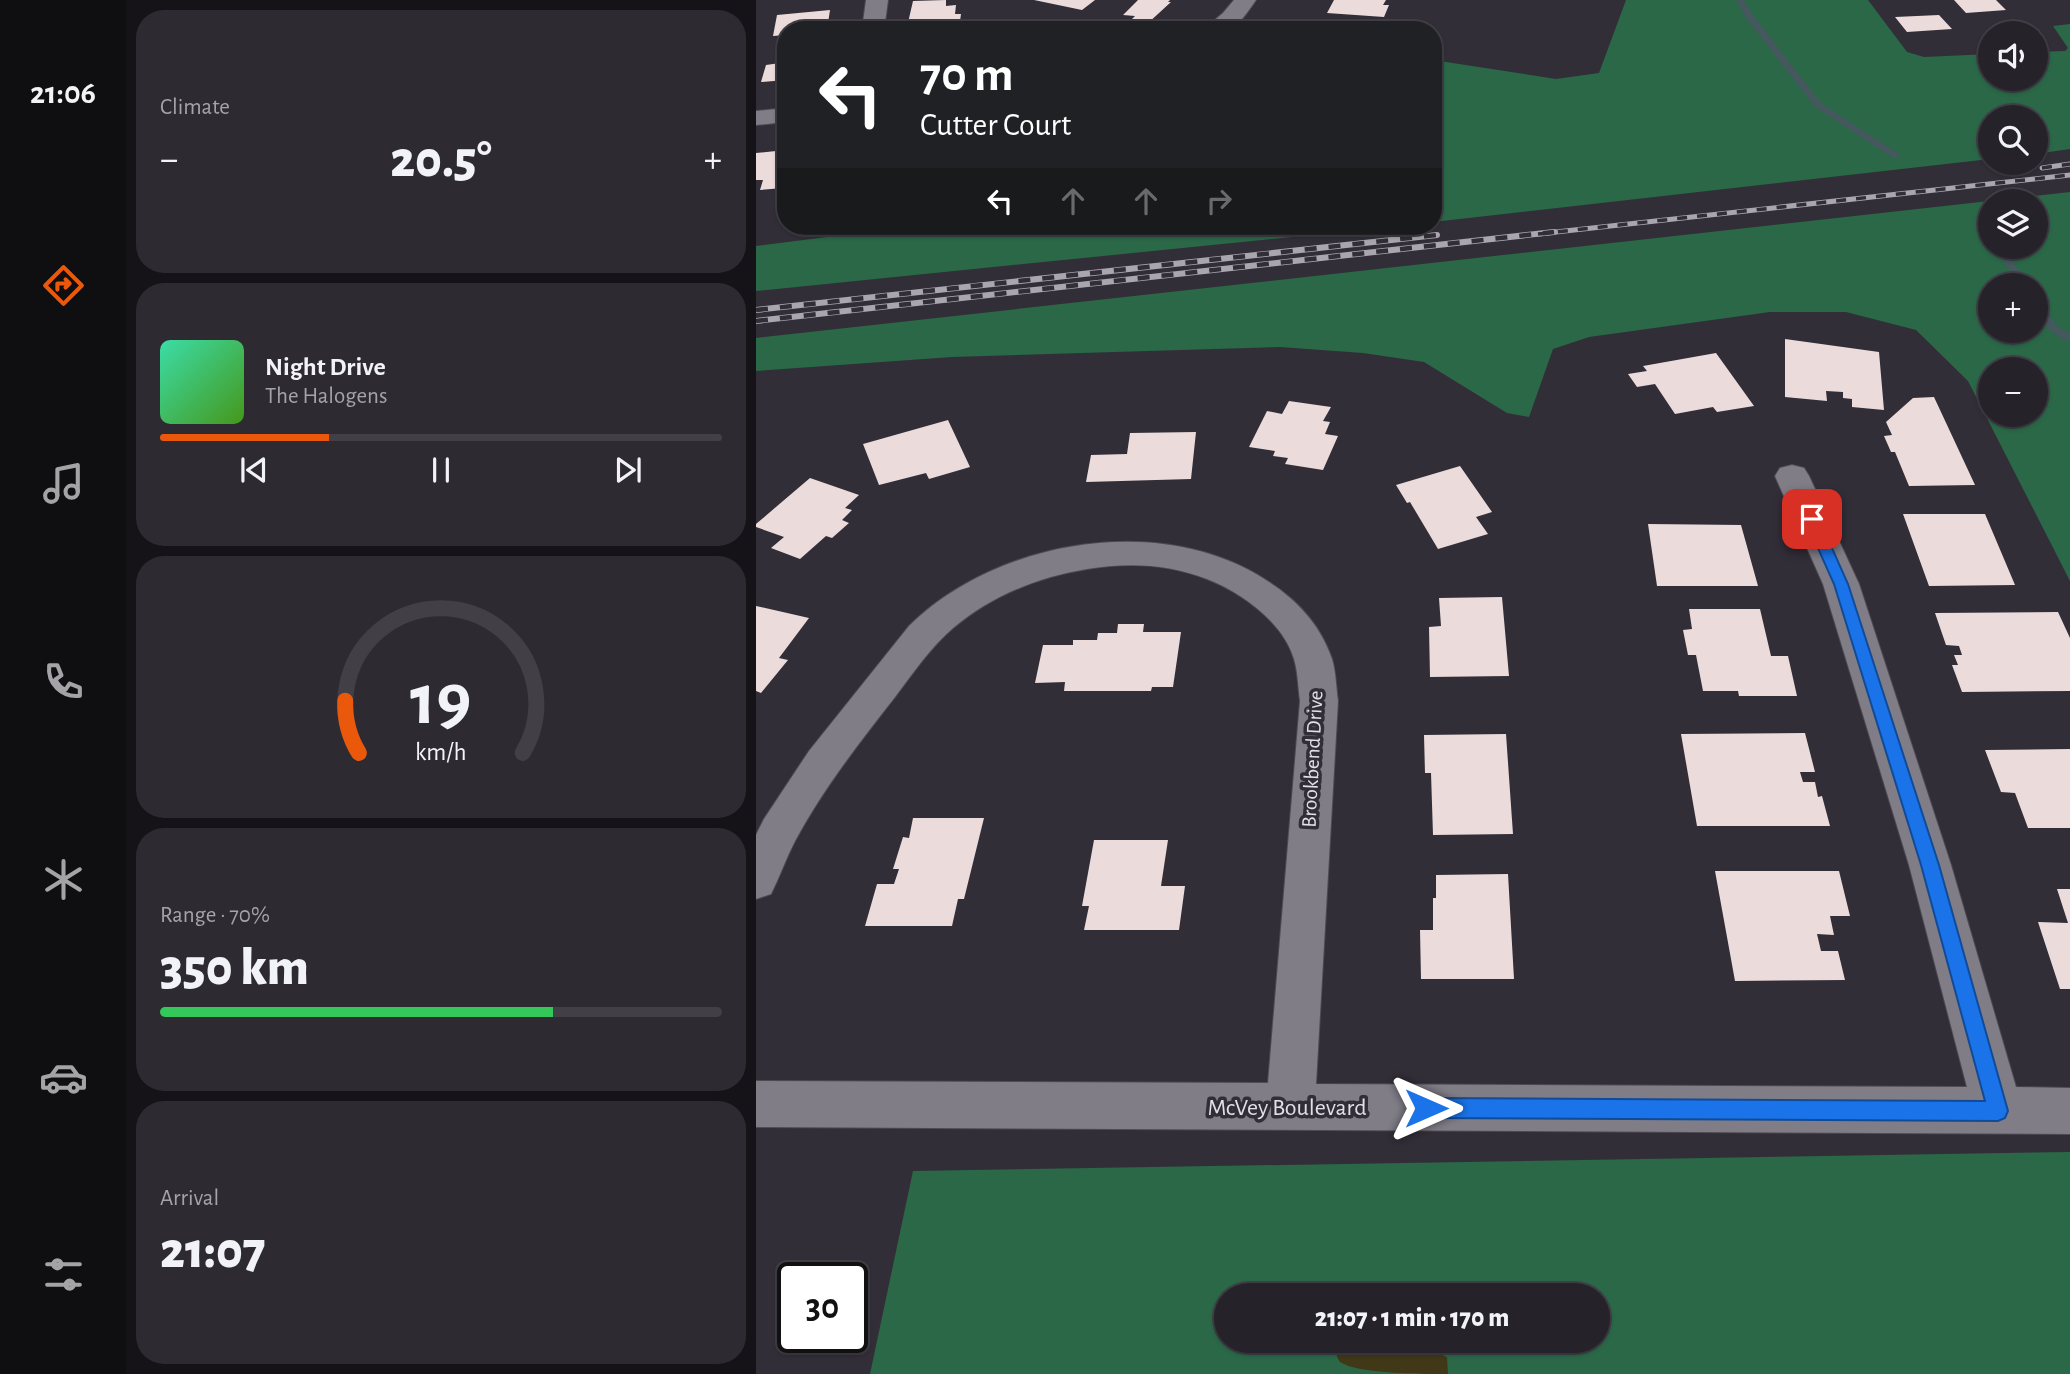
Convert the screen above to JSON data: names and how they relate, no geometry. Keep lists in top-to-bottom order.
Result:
{
  "streets": {
    "street": ["Brookbend Drive", "McVey Boulevard"]
  },
  "crossings": [
    ["Brookbend Drive", "McVey Boulevard"]
  ],
  "page": {
    "tabs": "21:06",
    "tile": [
      "Climate",
      ["Range · 70%", "350 km"],
      ["Arrival", "21:07"]
    ],
    "map_buttons": ["+", "−"],
    "turn": ["70 m", "Cutter Court"],
    "heat": ["−", "20.5°", "+"],
    "song": ["Night Drive", "The Halogens"],
    "limit": "30",
    "trip": "21:07 · 1 min · 170 m",
    "gauge": ["19", "km/h"]
  }
}
